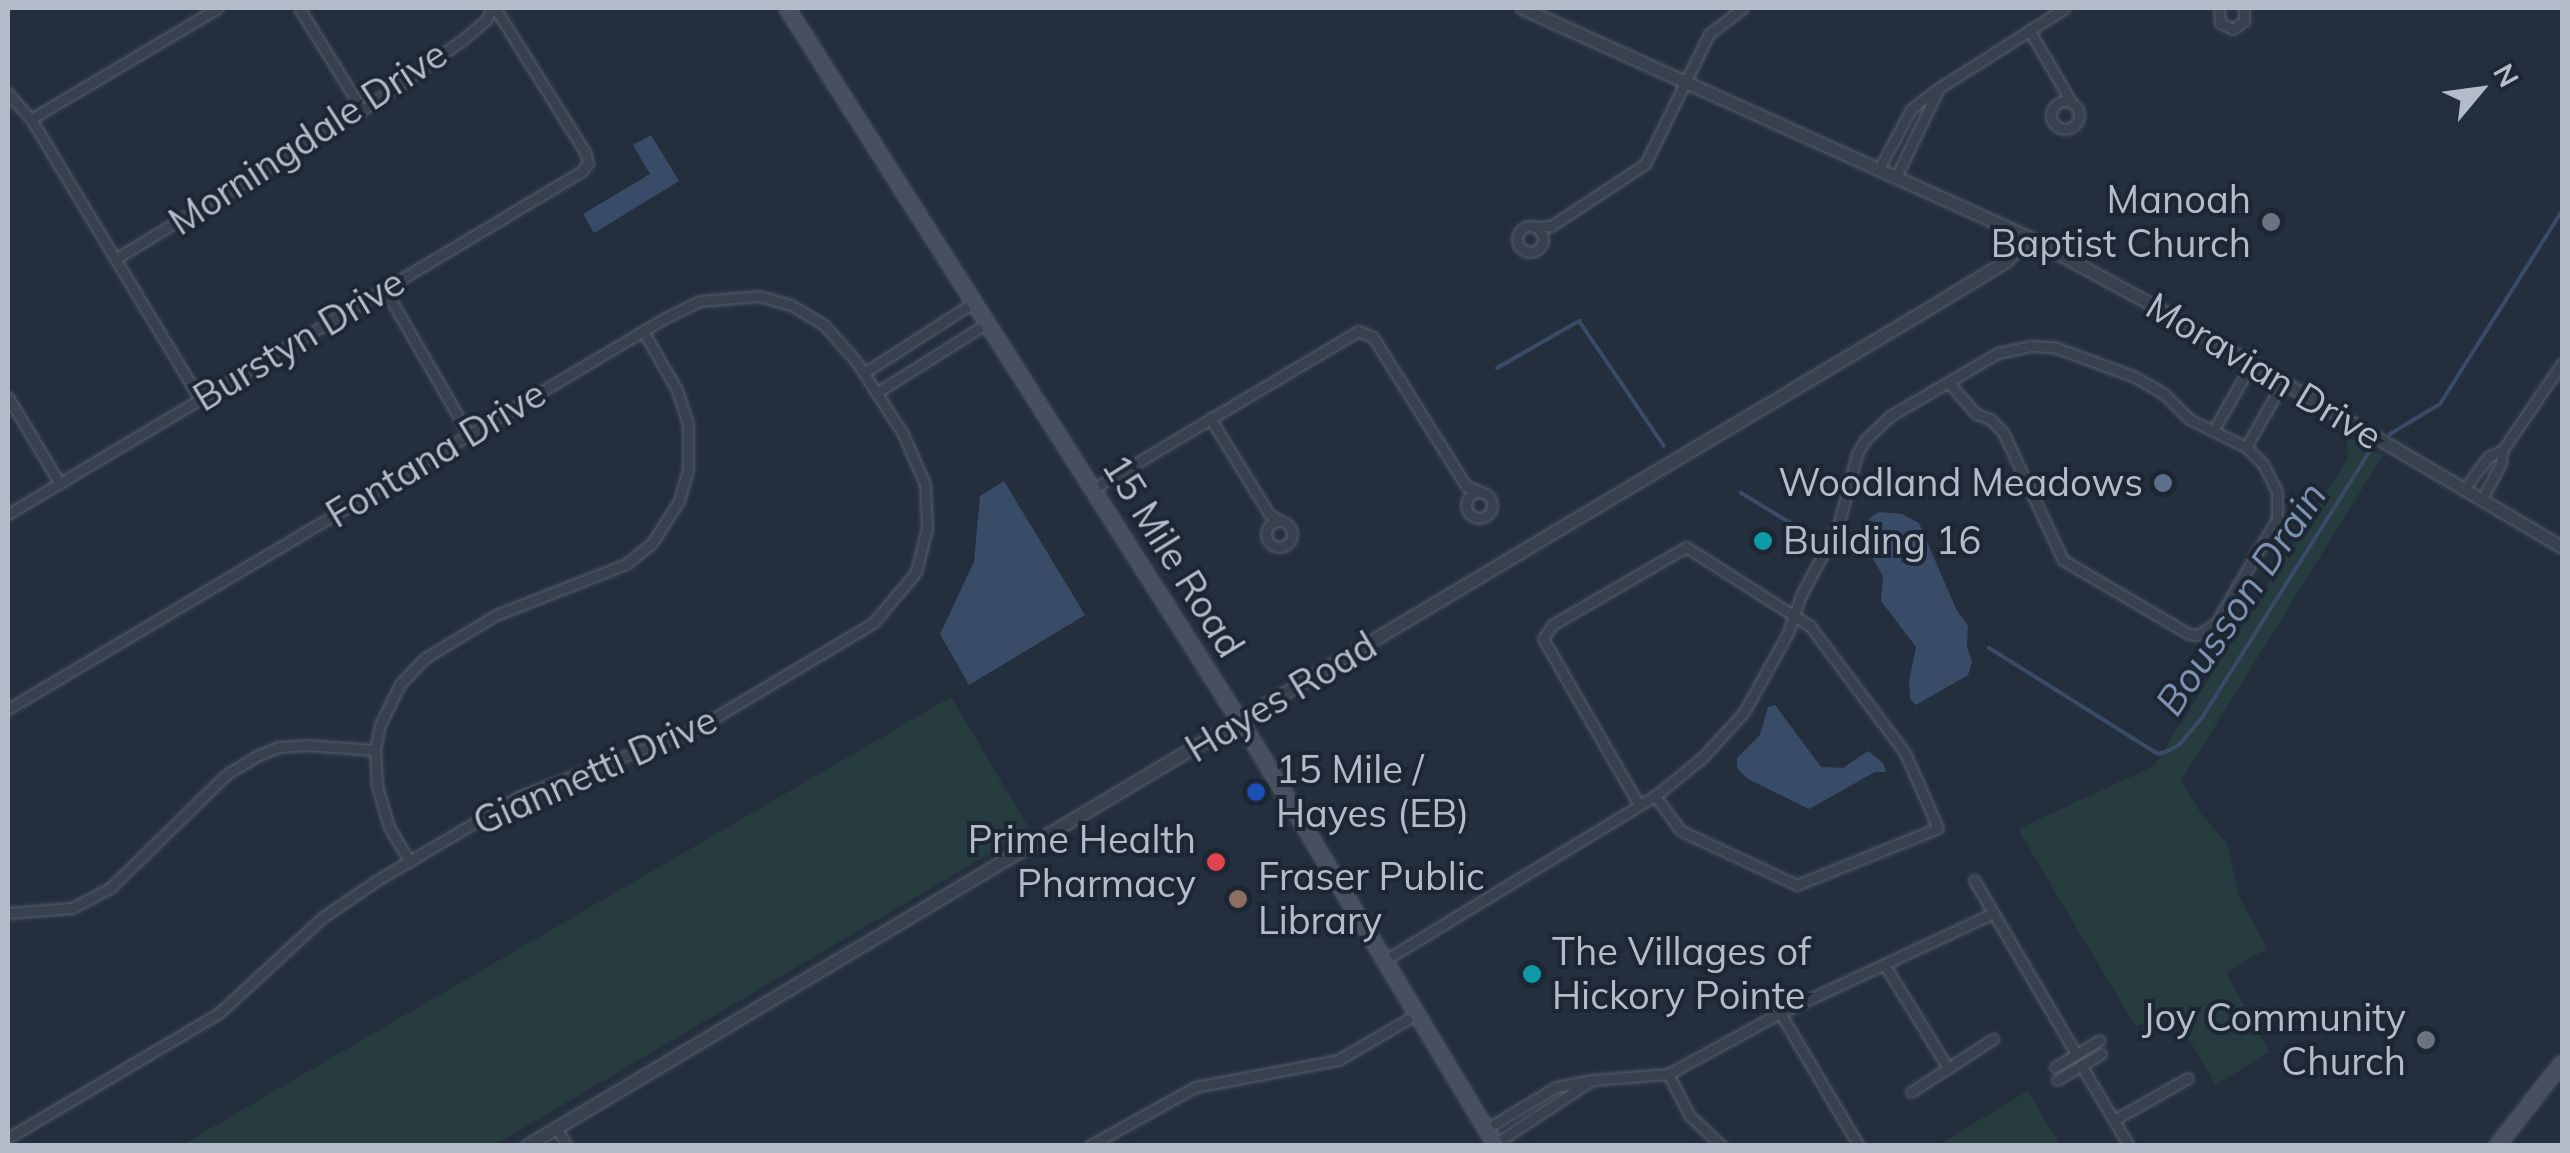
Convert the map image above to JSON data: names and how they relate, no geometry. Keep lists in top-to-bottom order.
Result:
{
  "streets": {
    "main road": ["15 Mile Road"],
    "street": [
      "Morningdale Drive",
      "Burstyn Drive",
      "Moravian Drive",
      "Fontana Drive",
      "Hayes Road",
      "Giannetti Drive"
    ]
  },
  "crossings": [
    ["Morningdale Drive", "Burstyn Drive"],
    ["Moravian Drive", "Hayes Road"],
    ["Fontana Drive", "Giannetti Drive"],
    ["15 Mile Road", "Hayes Road"]
  ],
  "water": ["Bousson Drain"],
  "places": [
    "Manoah Baptist Church",
    "Woodland Meadows",
    "Building 16",
    "15 Mile / Hayes (EB)",
    "Prime Health Pharmacy",
    "Fraser Public Library",
    "The Villages of Hickory Pointe",
    "Joy Community Church"
  ],
  "north": "top right"
}
